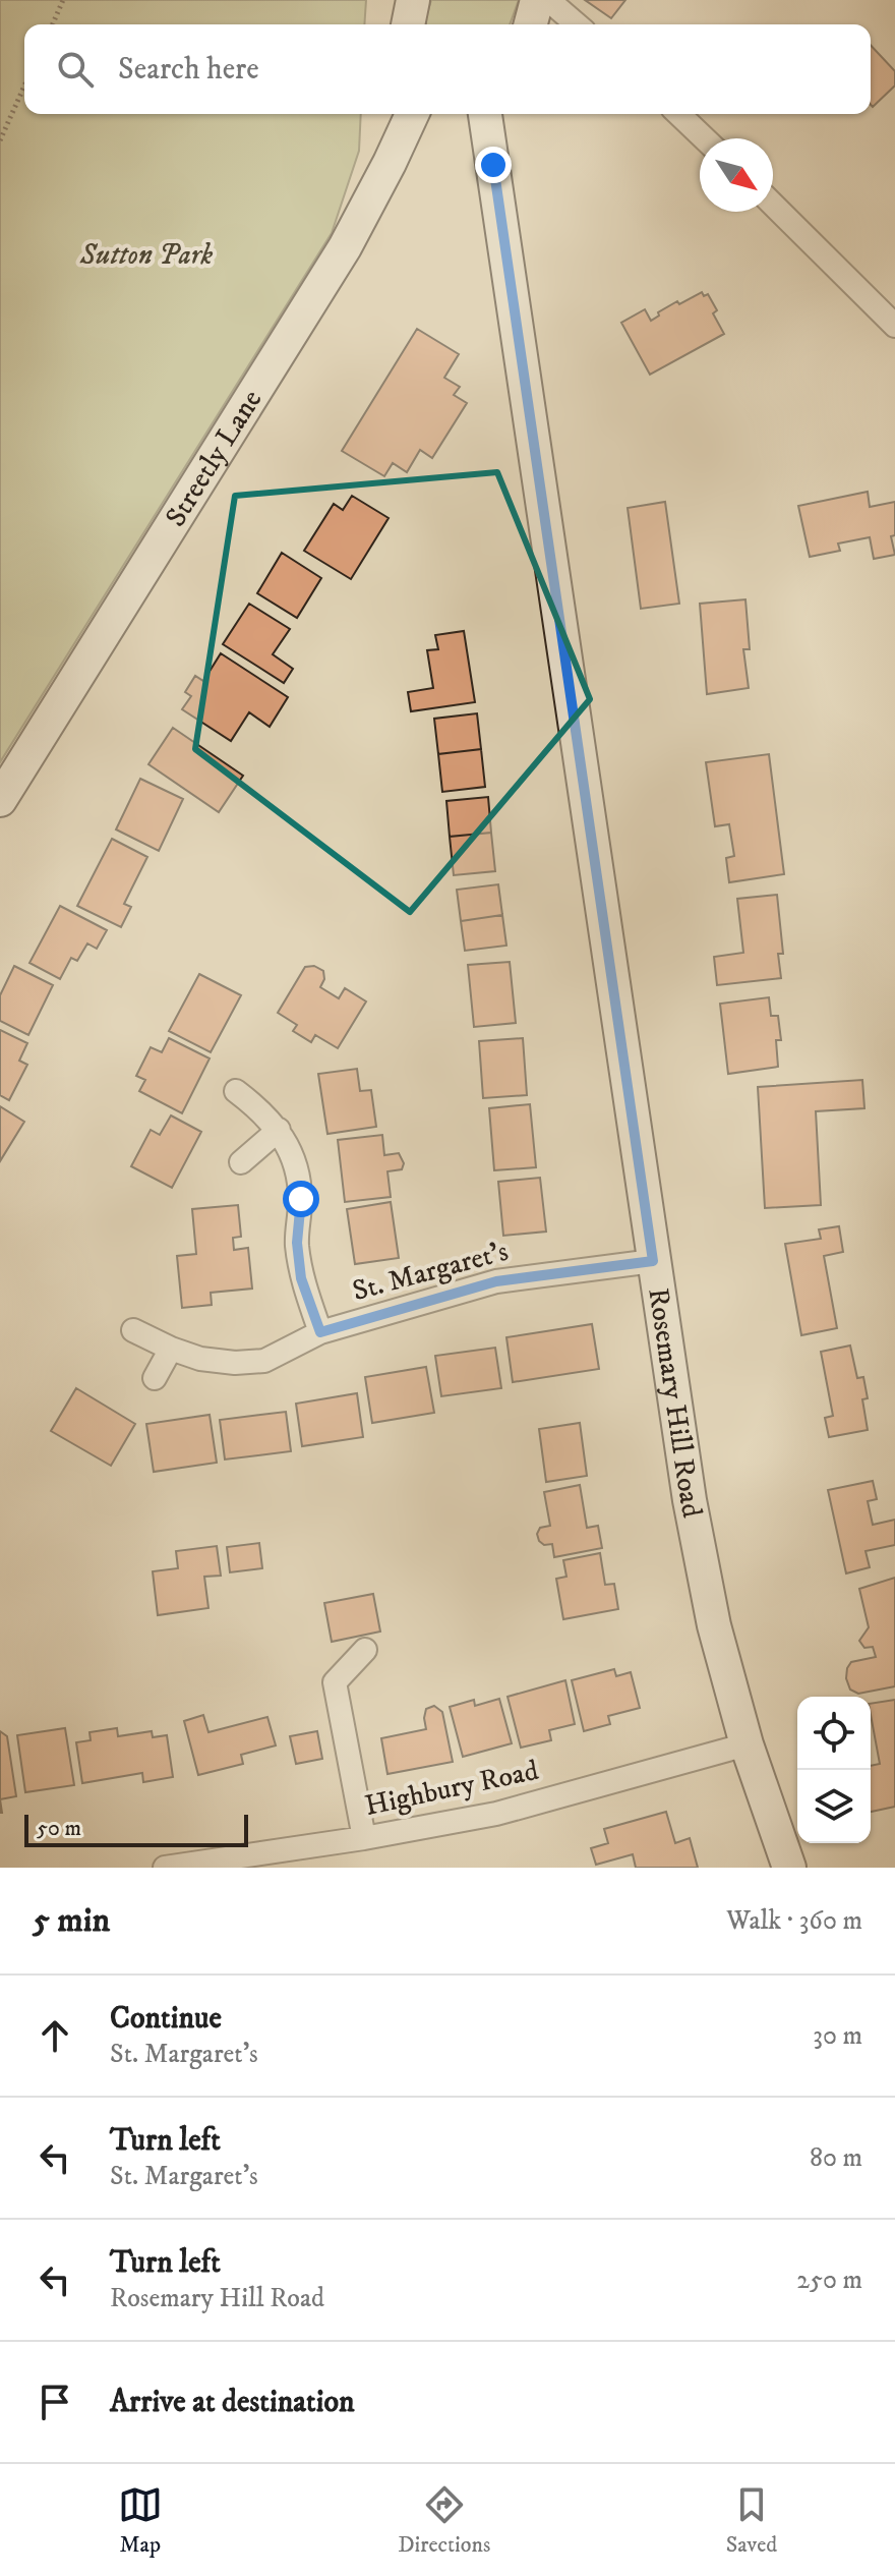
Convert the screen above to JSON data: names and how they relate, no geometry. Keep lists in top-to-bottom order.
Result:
{
  "streets": {
    "main road": ["Streetly Lane", "Rosemary Hill Road"],
    "street": ["St. Margaret's", "Highbury Road"]
  },
  "crossings": [
    ["St. Margaret's", "Rosemary Hill Road"],
    ["Rosemary Hill Road", "Highbury Road"]
  ],
  "parks": ["Sutton Park"],
  "scale_bar": "50 m",
  "north": "bottom right",
  "page": {
    "search": "Search here",
    "scale": "50 m",
    "heading": ["5 min", "Walk · 360 m"],
    "list": [
      ["Continue", "St. Margaret's", "30 m"],
      ["Turn left", "St. Margaret's", "80 m"],
      ["Turn left", "Rosemary Hill Road", "250 m"],
      "Arrive at destination"
    ],
    "nav": ["Map", "Directions", "Saved"]
  }
}
